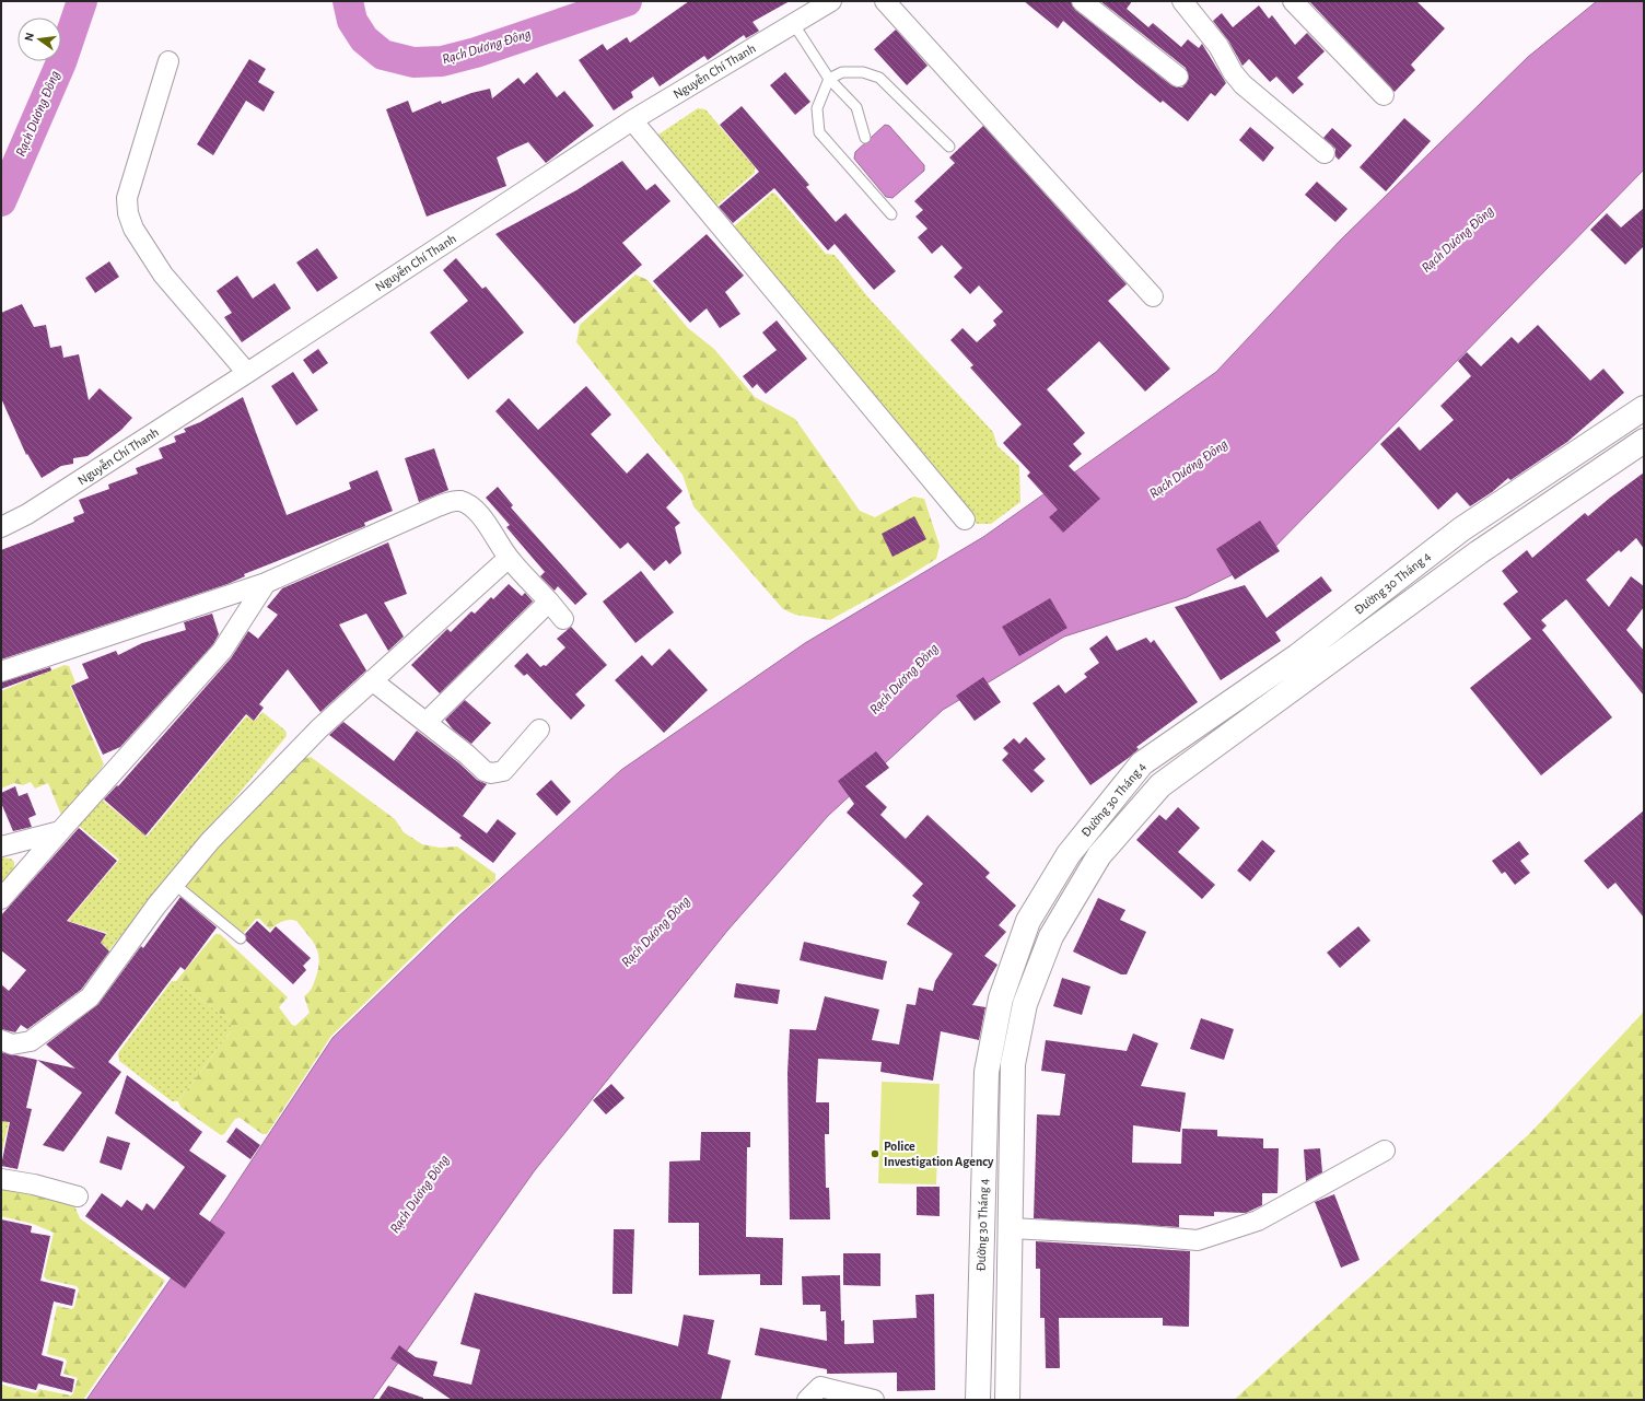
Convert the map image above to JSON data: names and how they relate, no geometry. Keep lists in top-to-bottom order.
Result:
{
  "streets": {
    "main road": ["Đường 30 Tháng 4"],
    "street": ["Nguyễn Chí Thanh"]
  },
  "water": ["Rạch Dương Đông"],
  "places": ["Police Investigation Agency"],
  "north": "left"
}
